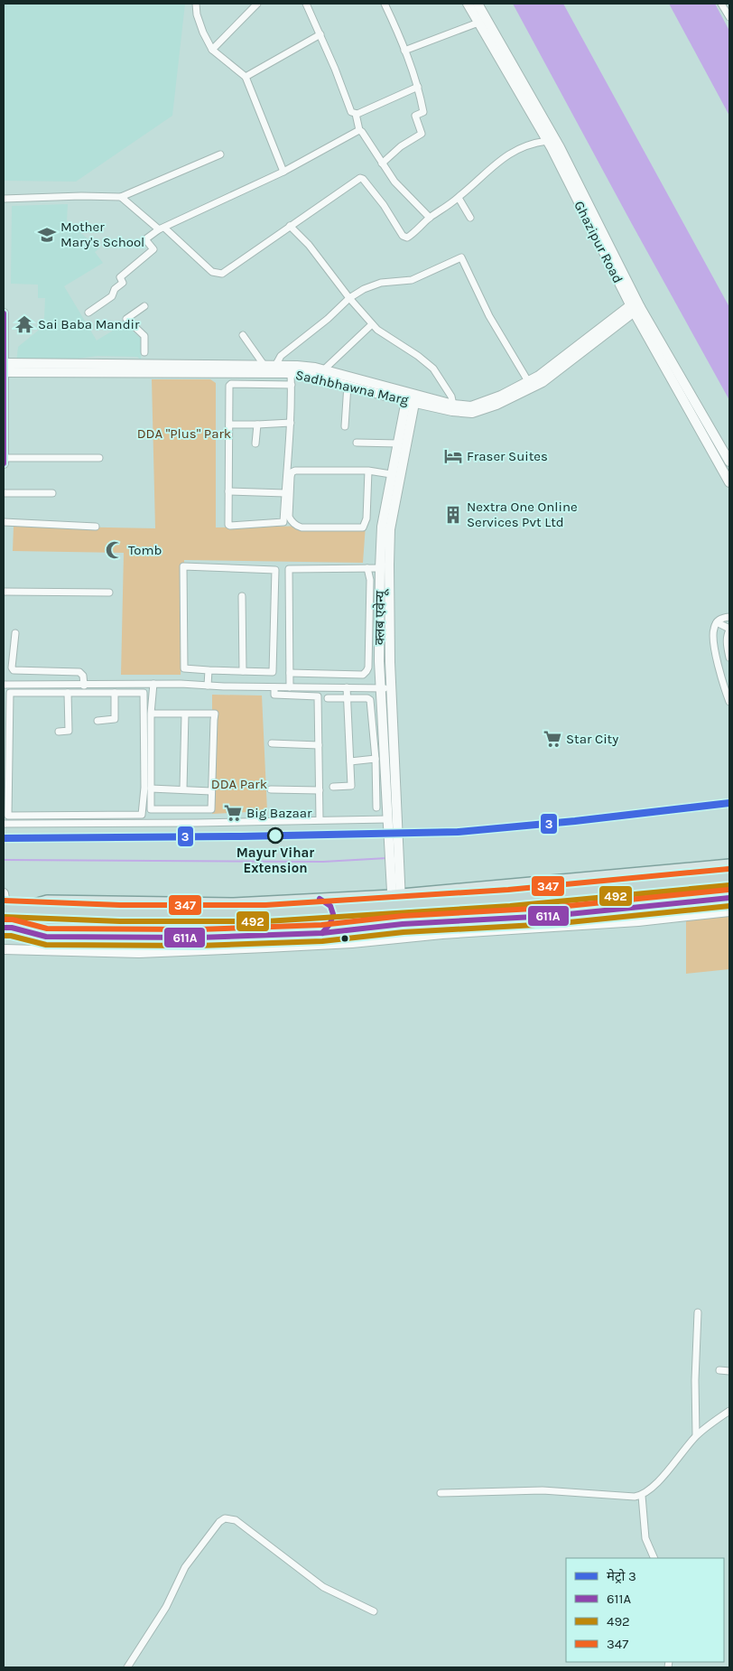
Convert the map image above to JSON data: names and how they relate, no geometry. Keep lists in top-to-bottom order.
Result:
{
  "streets": {
    "street": ["Ghazipur Road", "Sadhbhawna Marg", "क्लब एवेन्यू"]
  },
  "crossings": [
    ["Ghazipur Road", "Sadhbhawna Marg"],
    ["Sadhbhawna Marg", "क्लब एवेन्यू"]
  ],
  "parks": ["DDA \"Plus\" Park", "DDA Park"],
  "places": {
    "school or university": ["Mother Mary's School"],
    "temple": ["Sai Baba Mandir"],
    "hotel": ["Fraser Suites"],
    "building": ["Nextra One Online Services Pvt Ltd"],
    "mosque": ["Tomb"],
    "supermarket": ["Star City", "Big Bazaar"],
    "other": ["Mayur Vihar Extension"]
  },
  "lines": [
    "transit line 611A",
    "metro line 3",
    "transit line 347",
    "transit line 492"
  ],
  "legend": [
    "मेट्रो 3",
    "611A",
    "492",
    "347"
  ]
}
